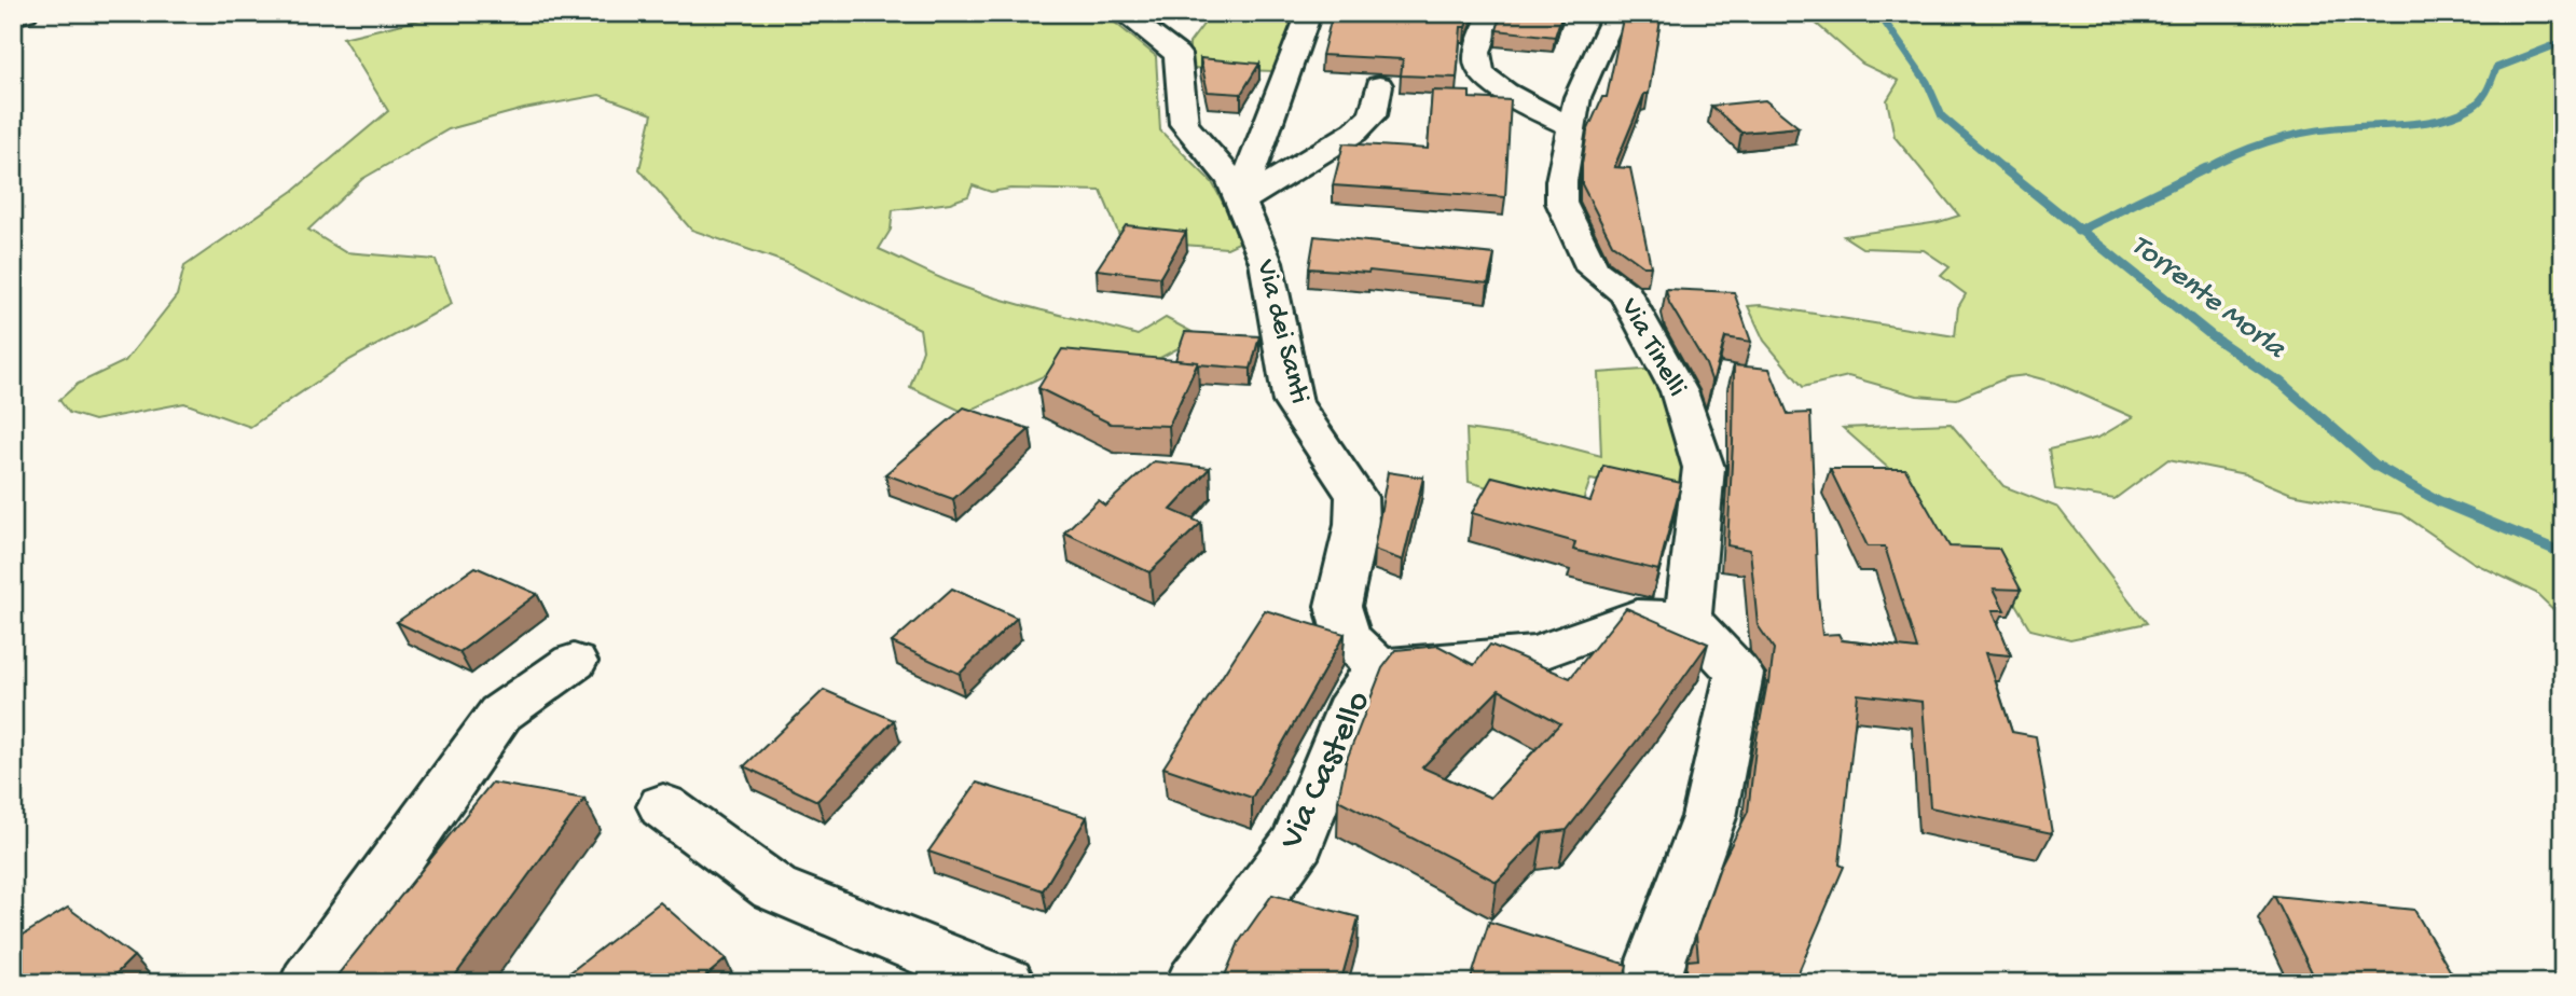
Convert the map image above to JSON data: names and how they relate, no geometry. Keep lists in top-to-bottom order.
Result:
{
  "streets": {
    "street": ["Via dei Santi", "Via Tinelli", "Via Castello"]
  },
  "crossings": [
    ["Via dei Santi", "Via Castello"],
    ["Via Tinelli", "Via Castello"]
  ],
  "water": ["Torrente Morla"]
}
